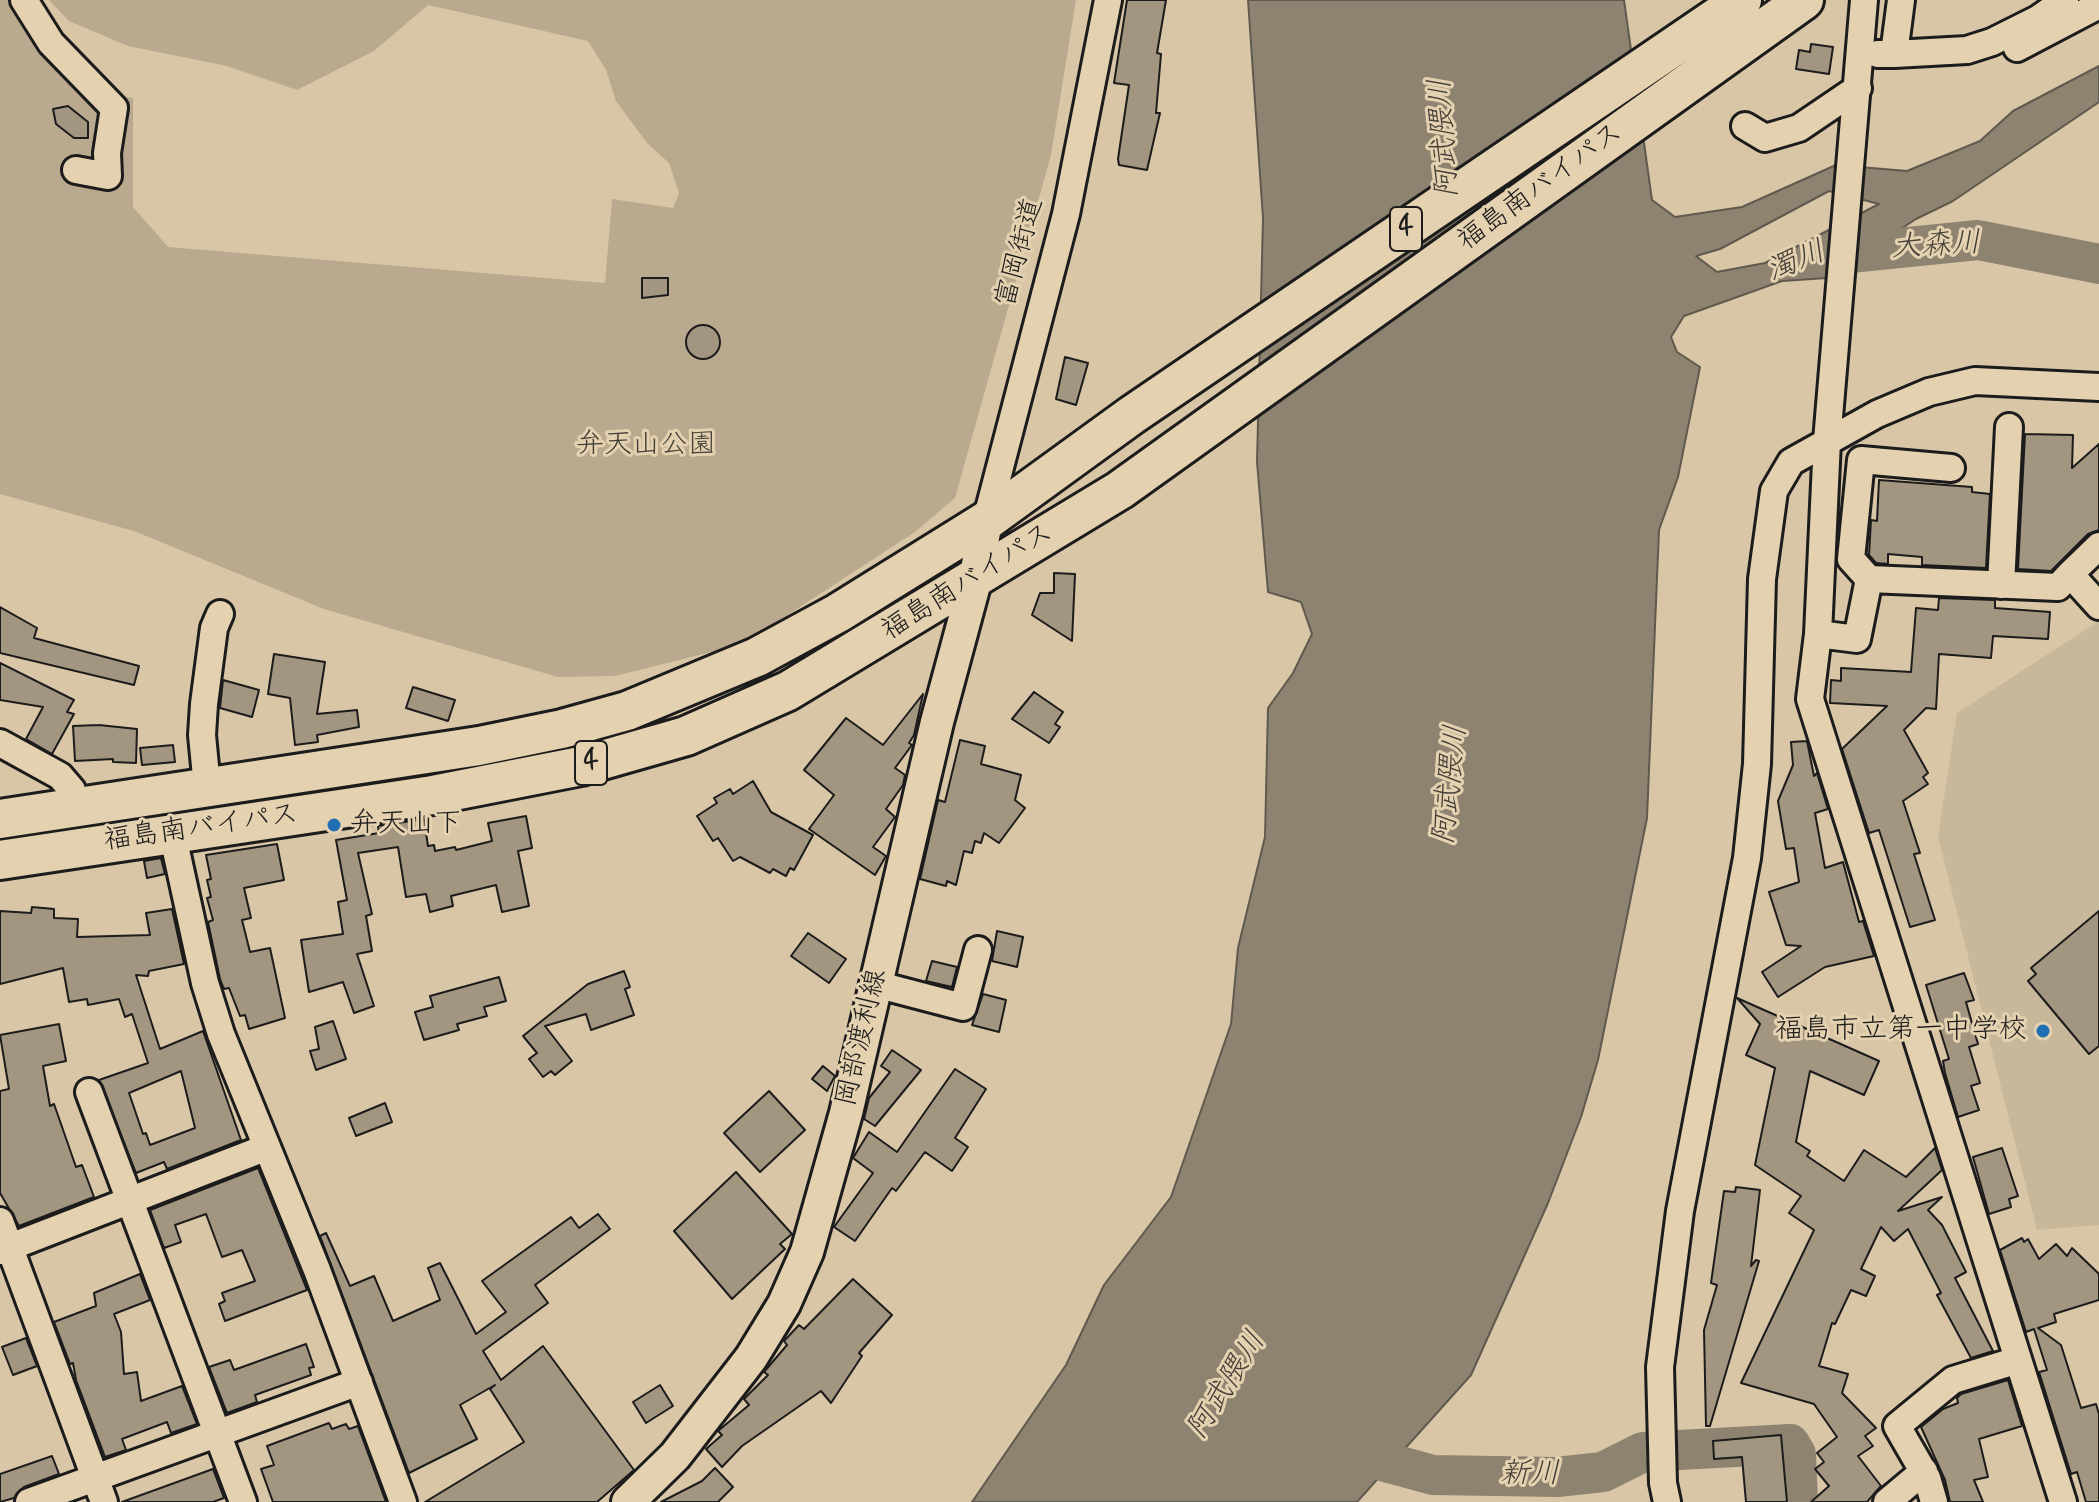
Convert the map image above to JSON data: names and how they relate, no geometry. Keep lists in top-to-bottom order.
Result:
{
  "streets": {
    "highway": ["福島南バイパス", "4"],
    "main road": ["岡部渡利線"],
    "street": ["富岡街道"]
  },
  "crossings": [
    ["福島南バイパス", "富岡街道"],
    ["福島南バイパス", "岡部渡利線"],
    ["富岡街道", "岡部渡利線"]
  ],
  "water": [
    "阿武隈川",
    "大森川",
    "濁川",
    "新川"
  ],
  "parks": ["弁天山公園"],
  "places": ["弁天山下", "福島市立第一中学校"]
}
